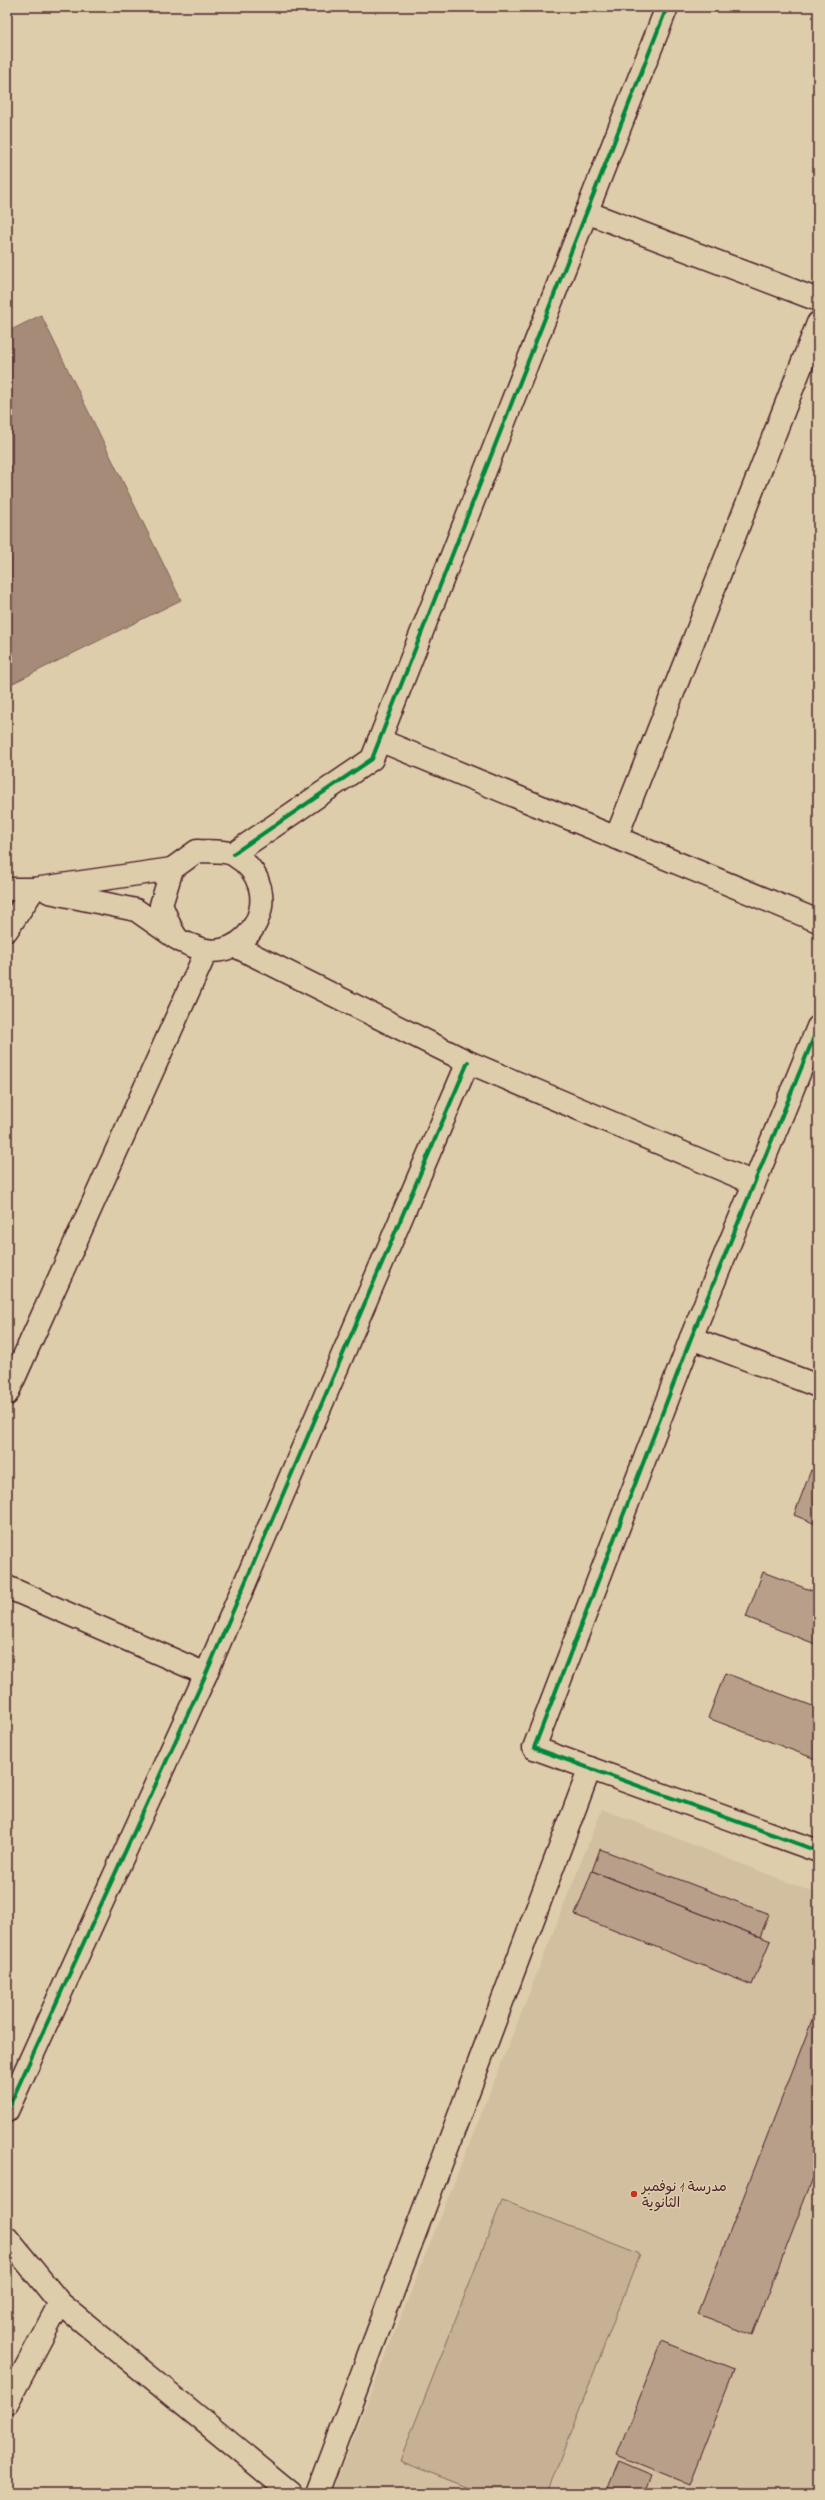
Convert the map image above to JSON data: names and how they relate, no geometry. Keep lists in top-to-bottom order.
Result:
{
  "places": ["مدرسة 1 نوفمبر الثانوية"]
}
